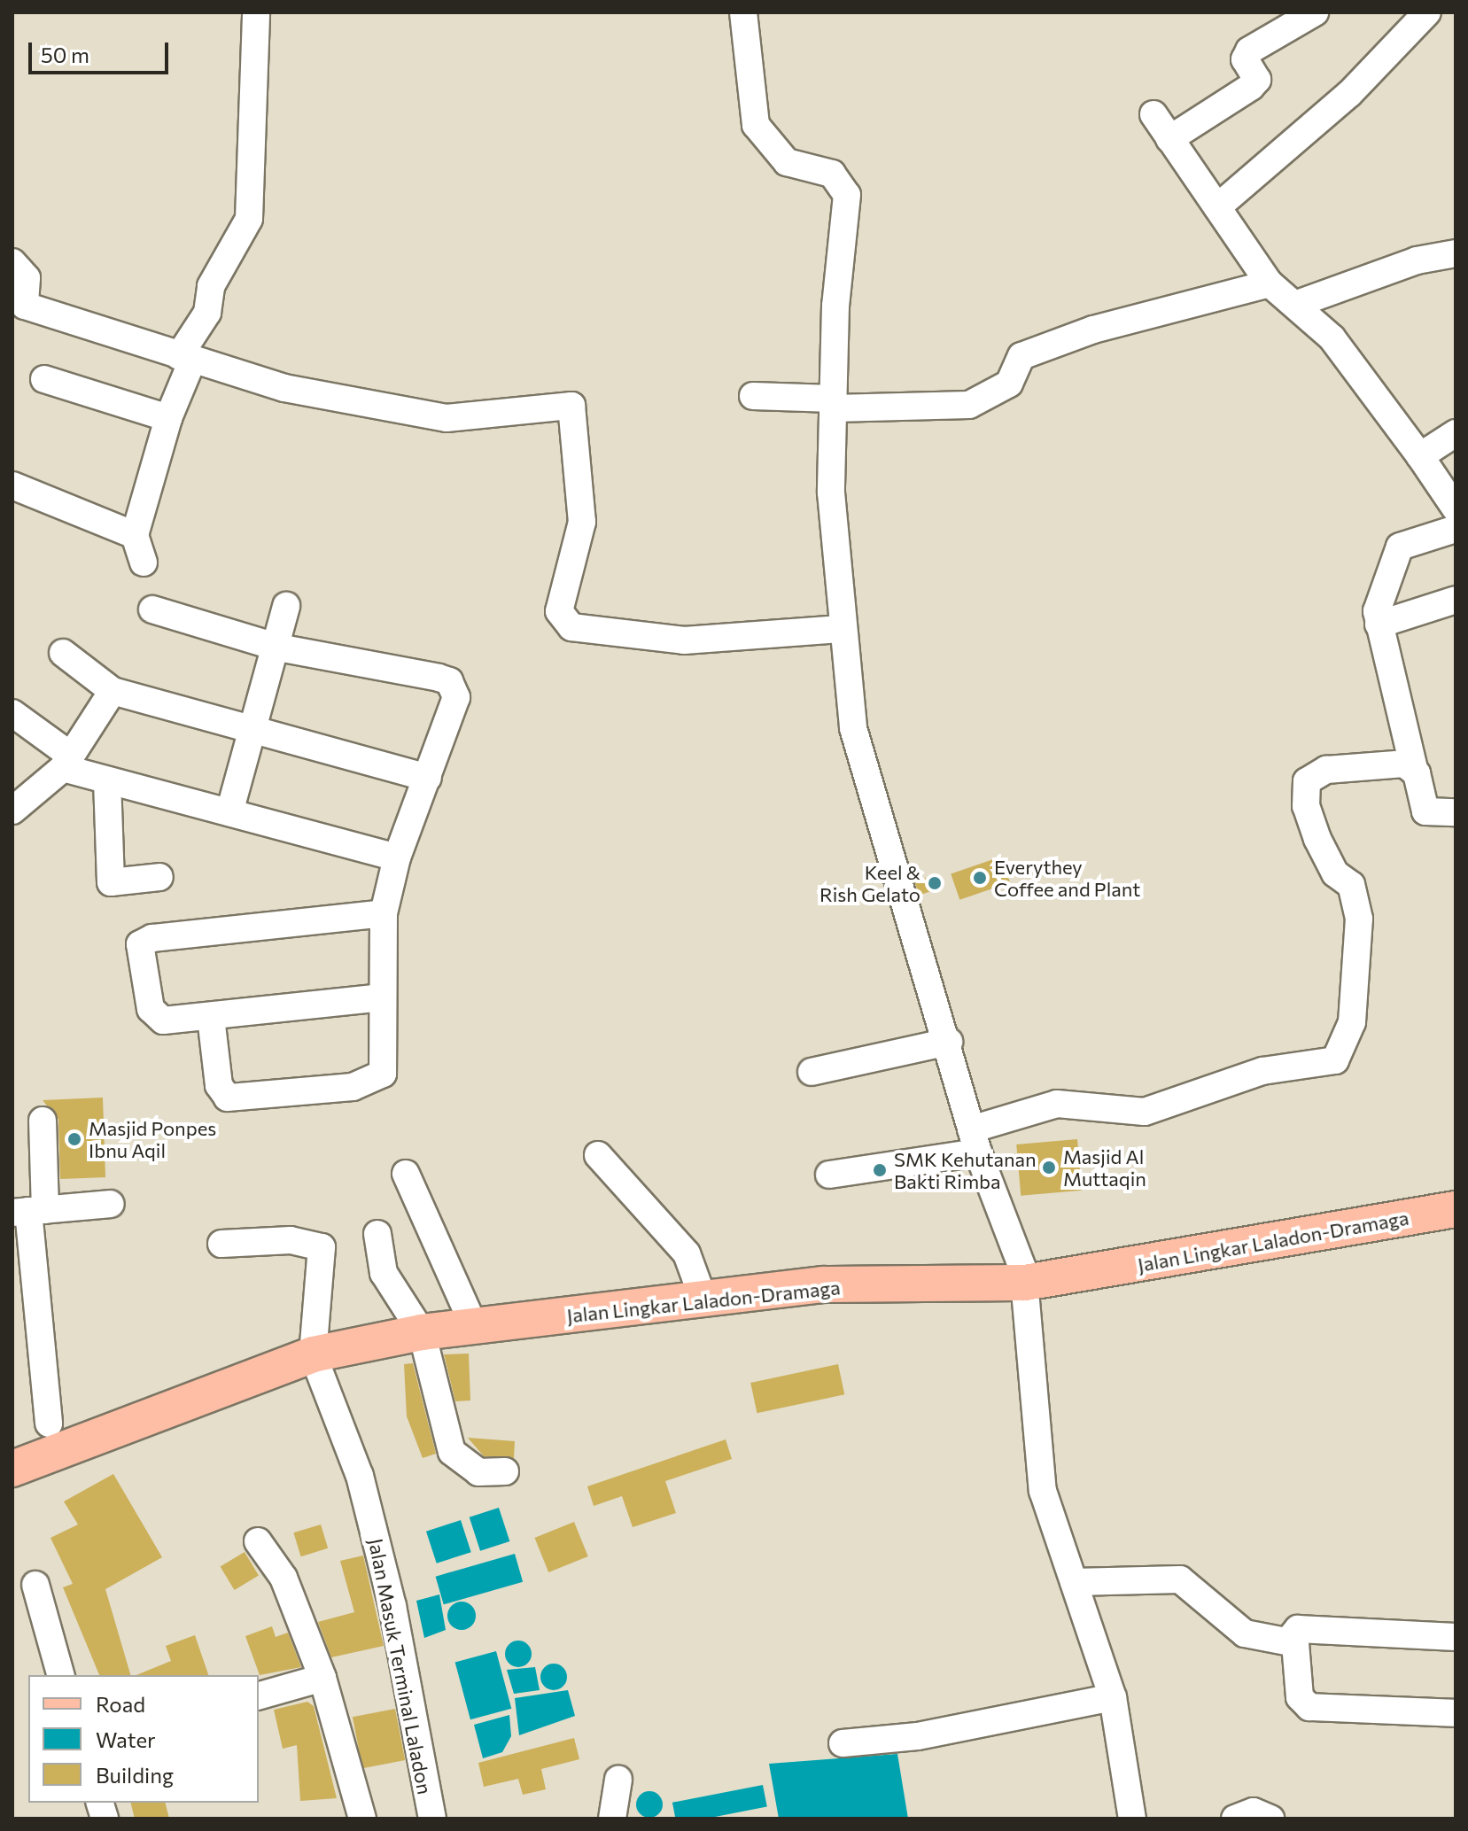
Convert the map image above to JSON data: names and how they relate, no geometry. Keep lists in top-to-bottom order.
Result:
{
  "streets": {
    "main road": ["Jalan Lingkar Laladon-Dramaga"],
    "street": ["Jalan Masuk Terminal Laladon"]
  },
  "crossings": [
    ["Jalan Lingkar Laladon-Dramaga", "Jalan Masuk Terminal Laladon"]
  ],
  "places": [
    "Everythey Coffee and Plant",
    "Keel & Rish Gelato",
    "Masjid Ponpes Ibnu Aqil",
    "Masjid Al Muttaqin",
    "SMK Kehutanan Bakti Rimba"
  ],
  "legend": ["Road", "Water", "Building"],
  "scale_bar": "50 m"
}
